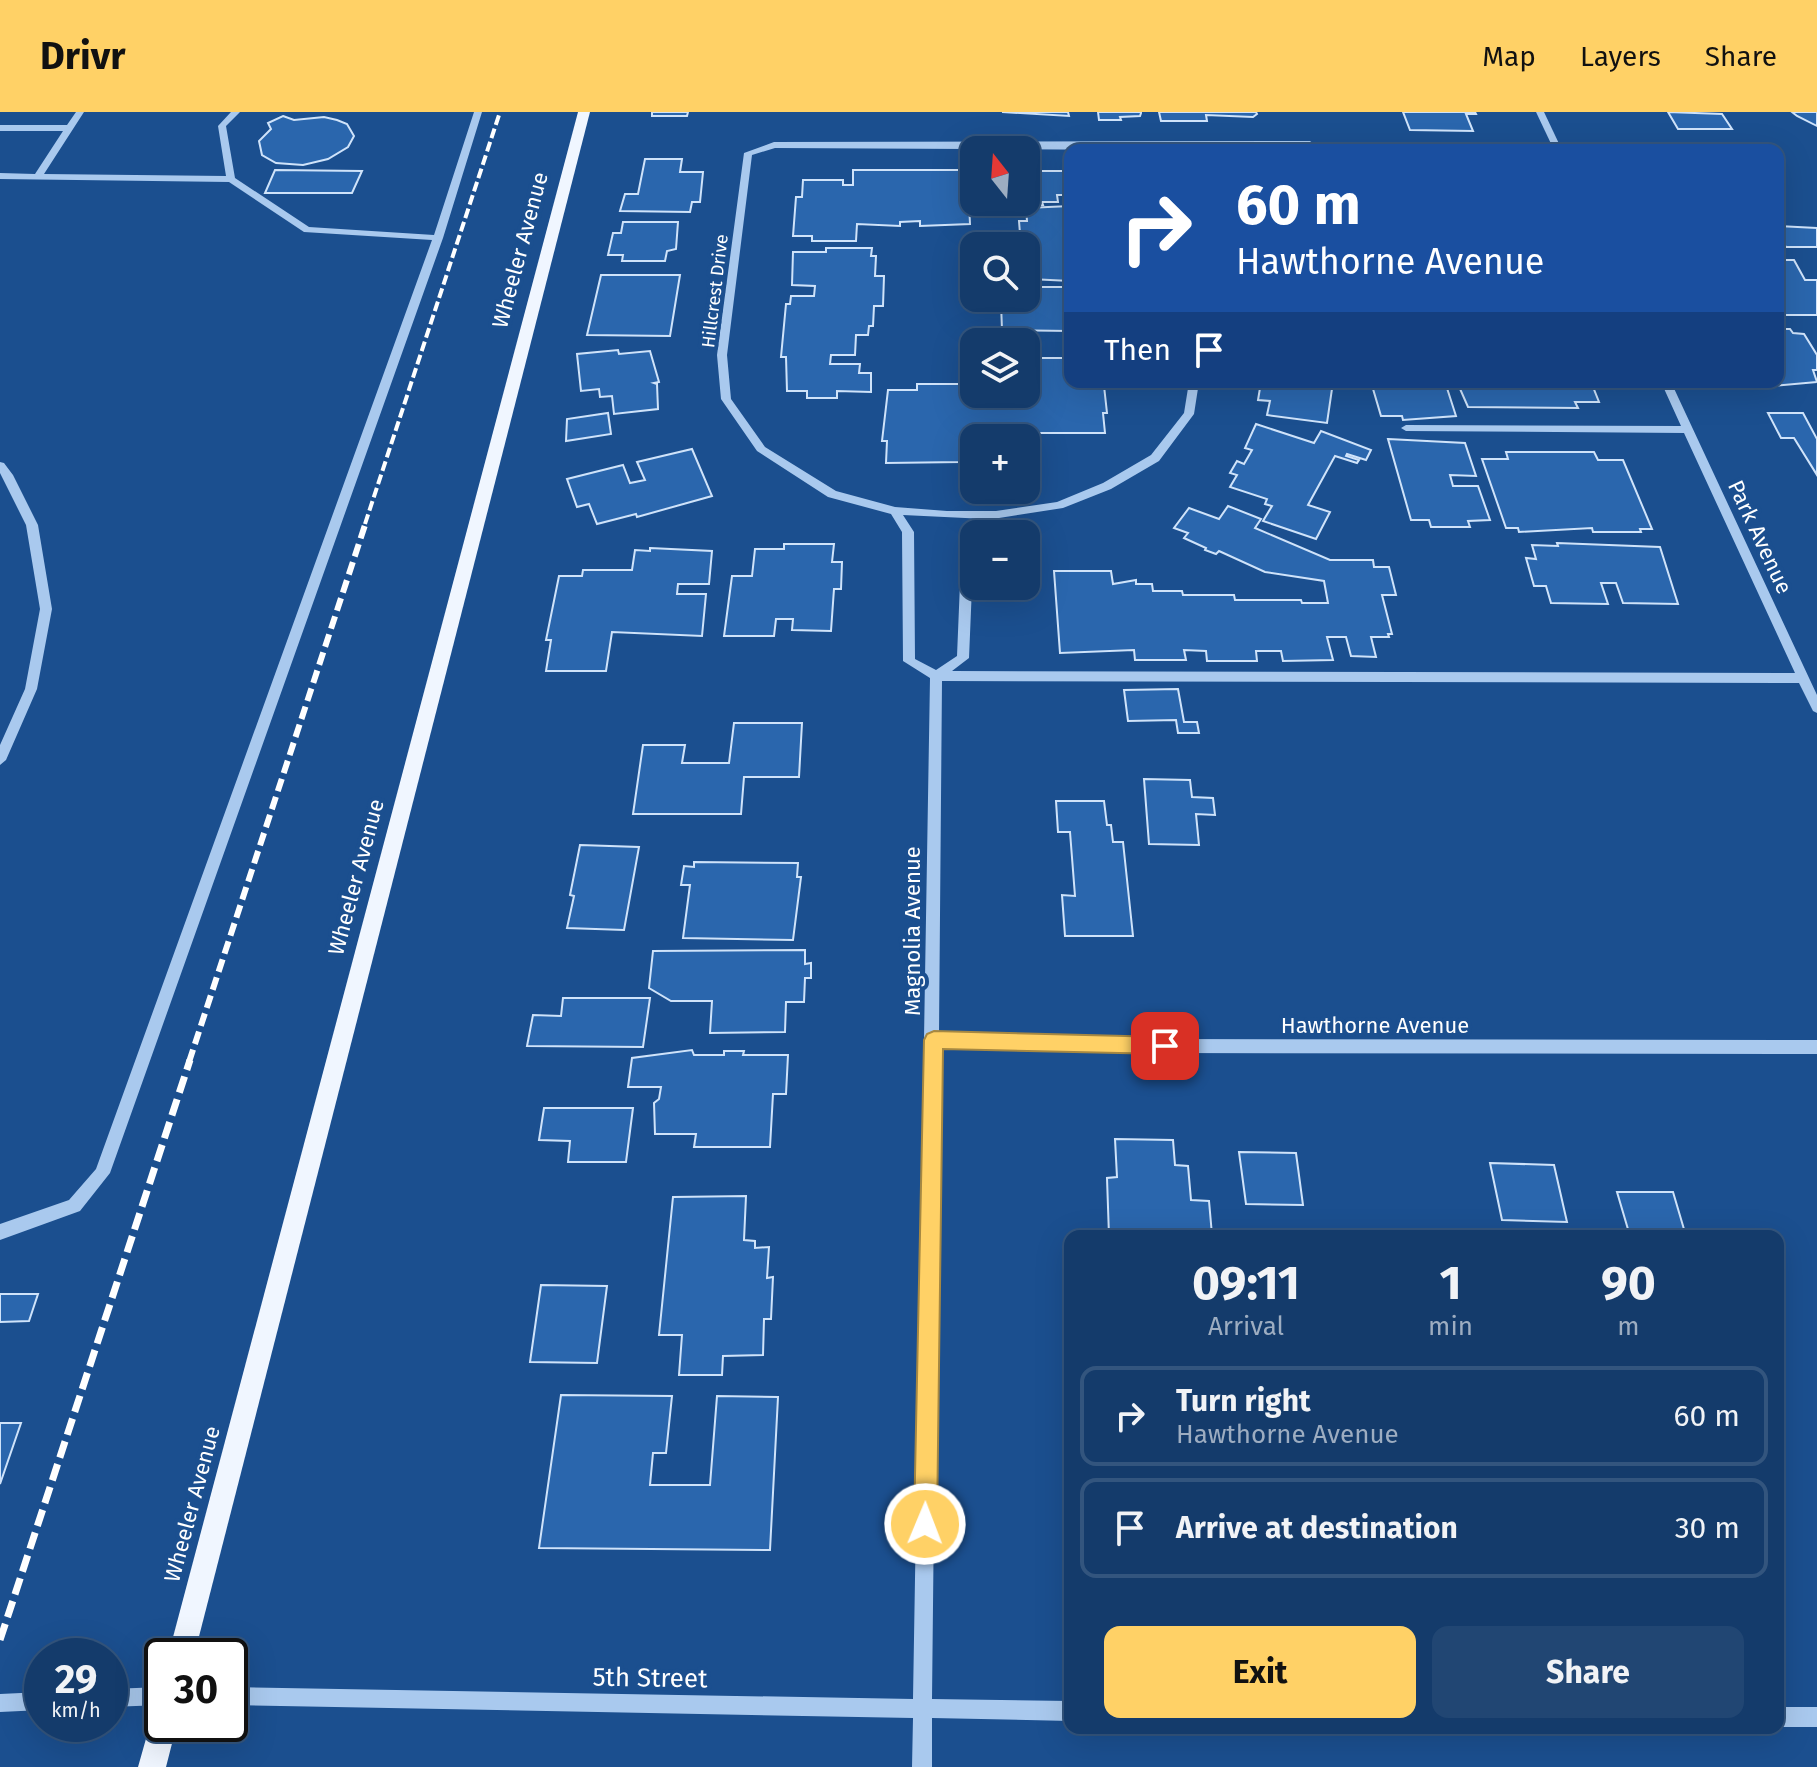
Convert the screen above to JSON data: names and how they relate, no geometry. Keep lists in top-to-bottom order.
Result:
{
  "streets": {
    "main road": ["Wheeler Avenue"],
    "street": [
      "Hillcrest Drive",
      "Park Avenue",
      "Magnolia Avenue",
      "Hawthorne Avenue",
      "5th Street"
    ]
  },
  "crossings": [
    ["Magnolia Avenue", "Hawthorne Avenue"],
    ["Magnolia Avenue", "5th Street"]
  ],
  "north": "top",
  "page": {
    "header": "Drivr",
    "nav": ["Map", "Layers", "Share"],
    "map_buttons": ["+", "−"],
    "turn": ["60 m", "Hawthorne Avenue"],
    "then": "Then",
    "eta": [
      "09:11",
      "Arrival",
      "1",
      "min",
      "90",
      "m"
    ],
    "list": [
      {
        "name": "Turn right",
        "note": "Hawthorne Avenue",
        "value": "60 m"
      },
      {
        "name": "Arrive at destination",
        "value": "30 m"
      }
    ],
    "buttons": ["Exit", "Share"],
    "speed": "29 km/h",
    "limit": "30"
  }
}
